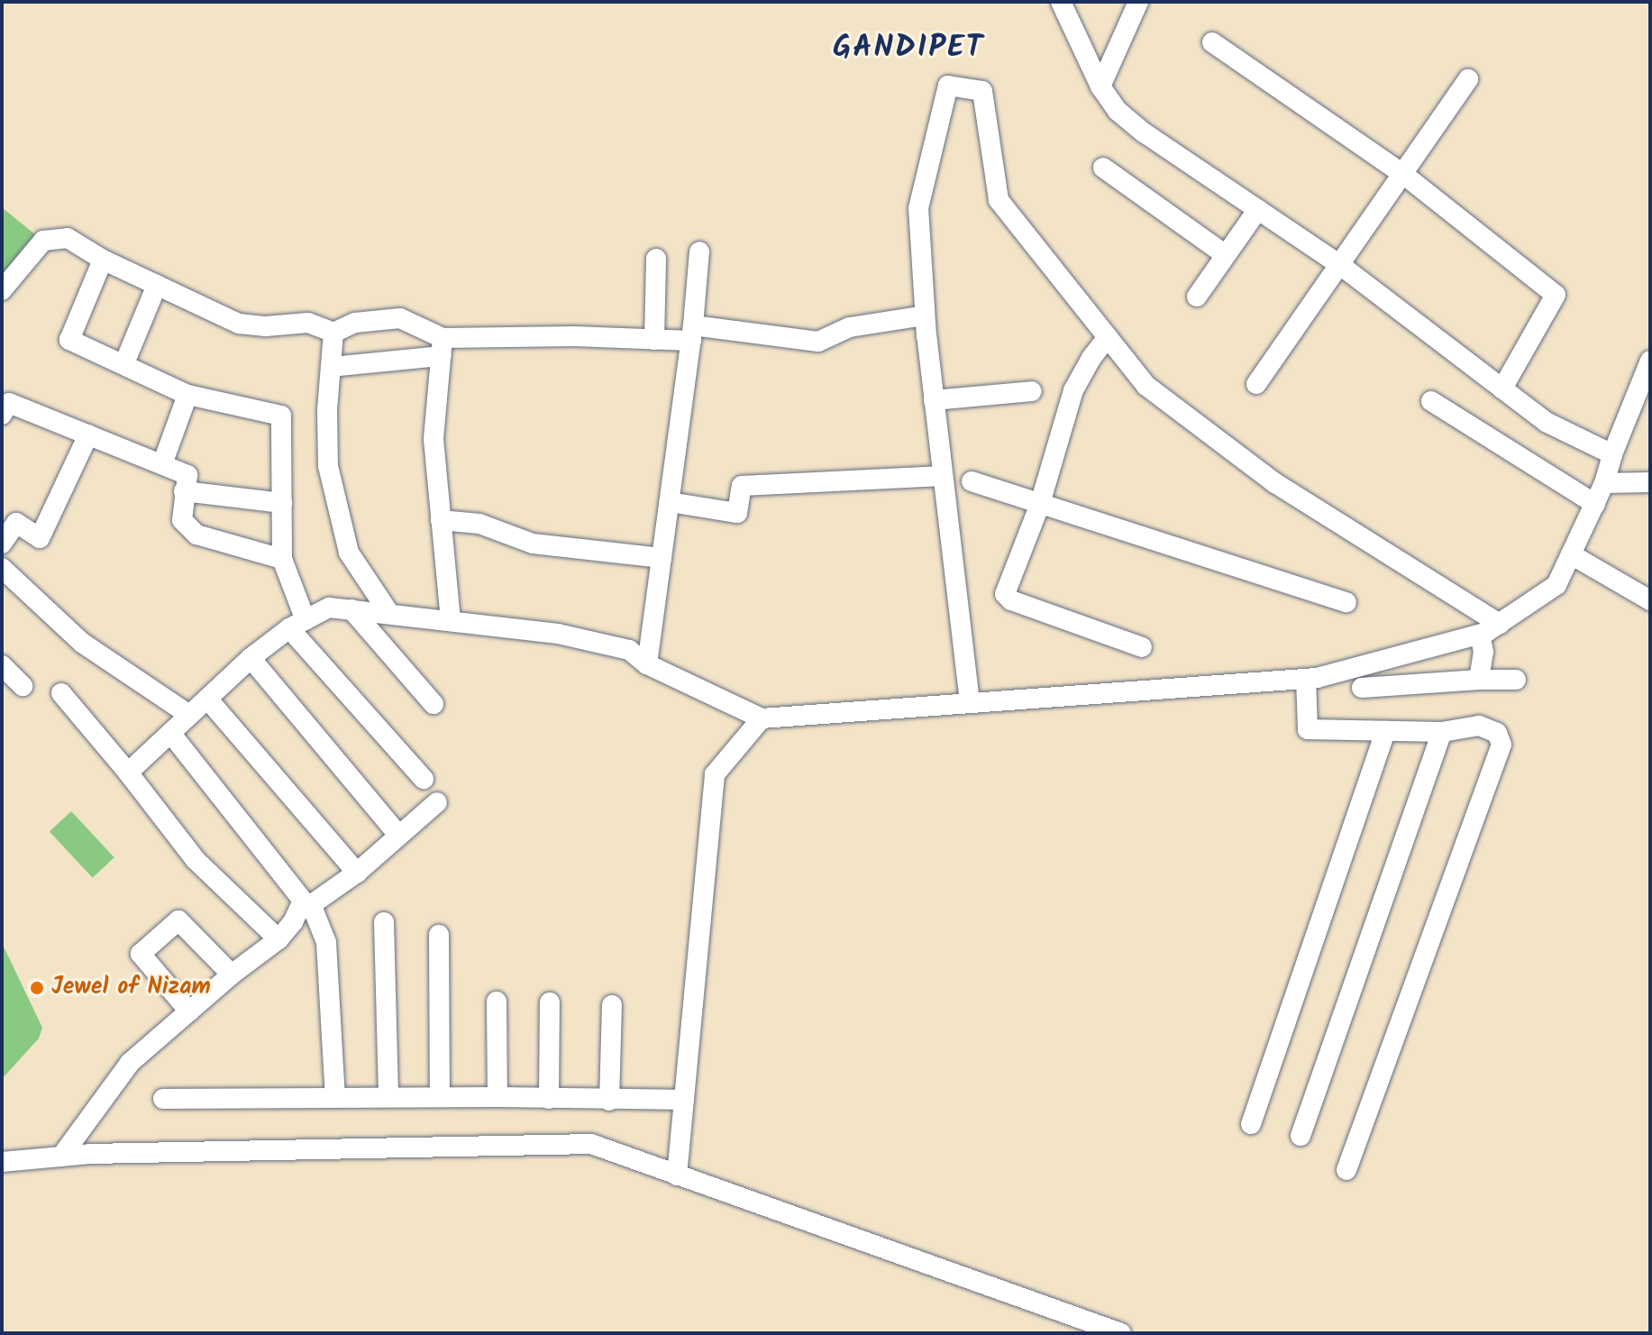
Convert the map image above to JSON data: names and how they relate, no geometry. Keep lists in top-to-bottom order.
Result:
{
  "districts": ["GANDIPET"],
  "places": ["Jewel of Nizam"]
}
